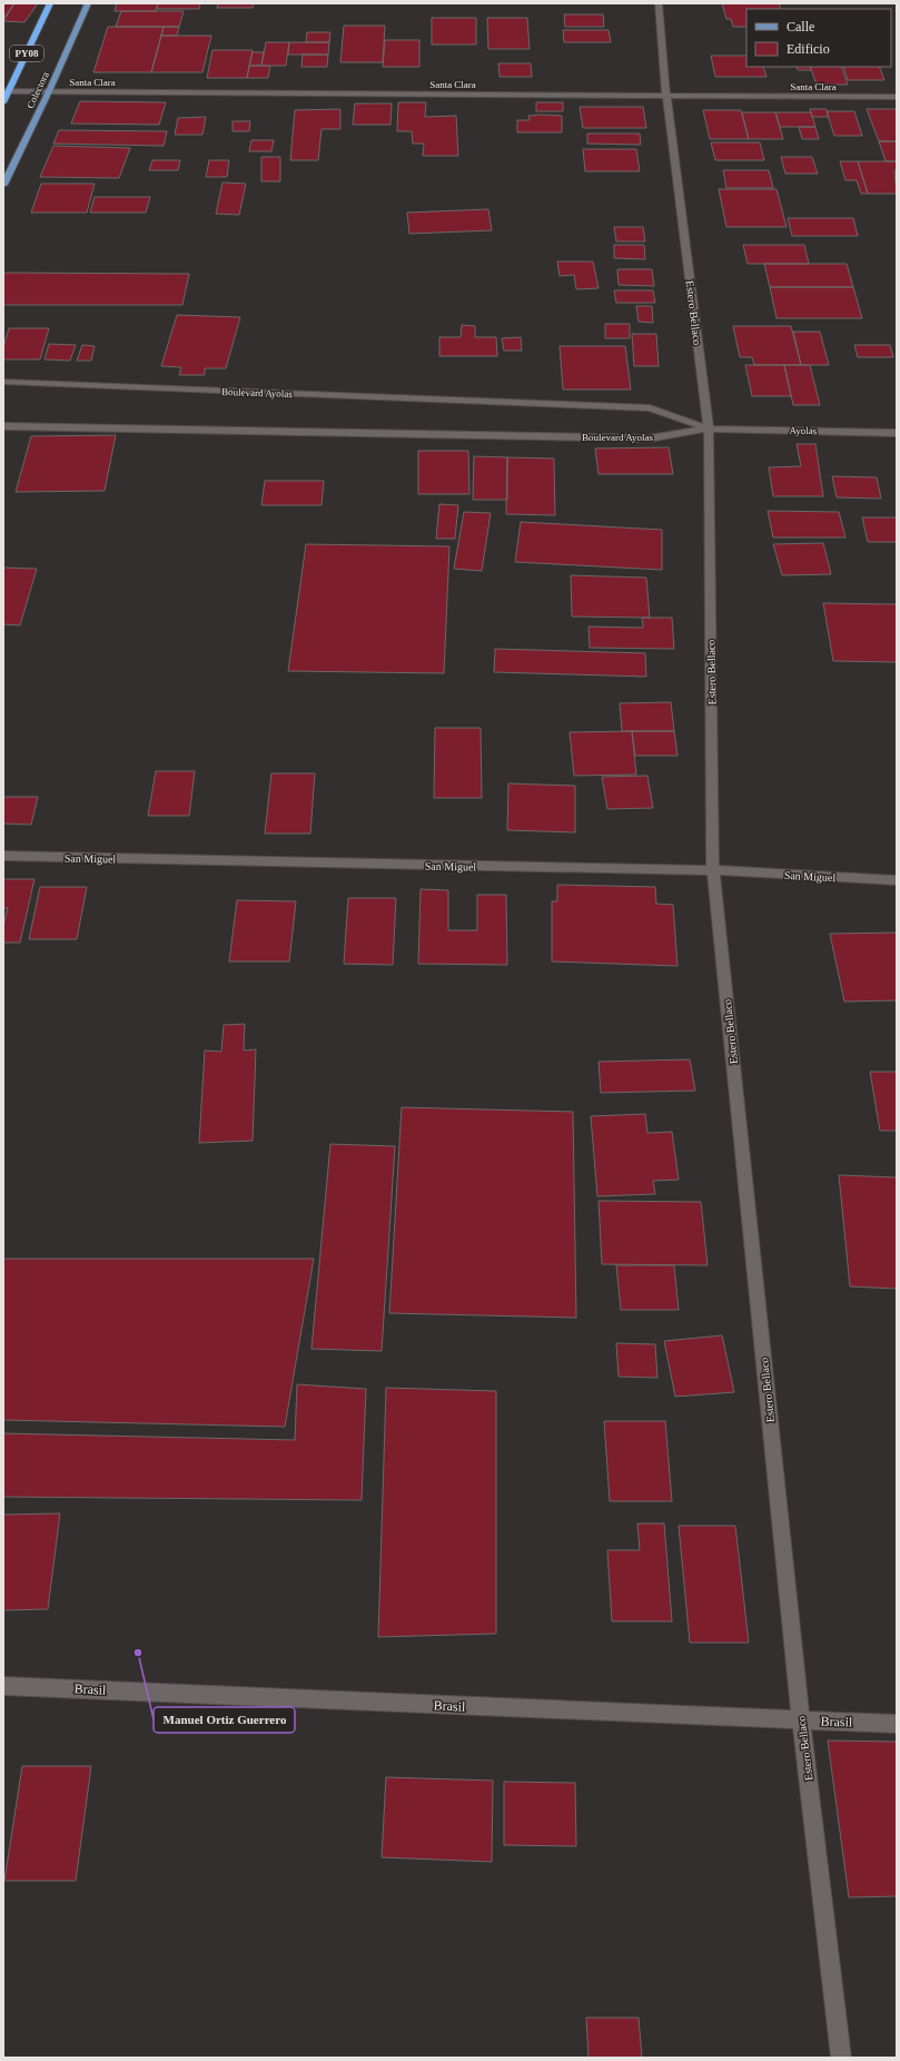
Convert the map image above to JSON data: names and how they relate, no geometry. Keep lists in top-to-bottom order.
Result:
{
  "streets": {
    "highway": ["PY08"],
    "main road": ["Colectora"],
    "street": [
      "Santa Clara",
      "Estero Bellaco",
      "Boulevard Ayolas",
      "Ayolas",
      "San Miguel",
      "Brasil"
    ]
  },
  "crossings": [
    ["PY08", "Santa Clara"],
    ["Santa Clara", "Colectora"],
    ["Santa Clara", "Estero Bellaco"],
    ["Estero Bellaco", "Boulevard Ayolas"],
    ["Estero Bellaco", "Ayolas"],
    ["Estero Bellaco", "San Miguel"],
    ["Estero Bellaco", "Brasil"],
    ["Boulevard Ayolas", "Ayolas"]
  ],
  "places": ["Manuel Ortiz Guerrero"],
  "legend": ["Calle", "Edificio"]
}
